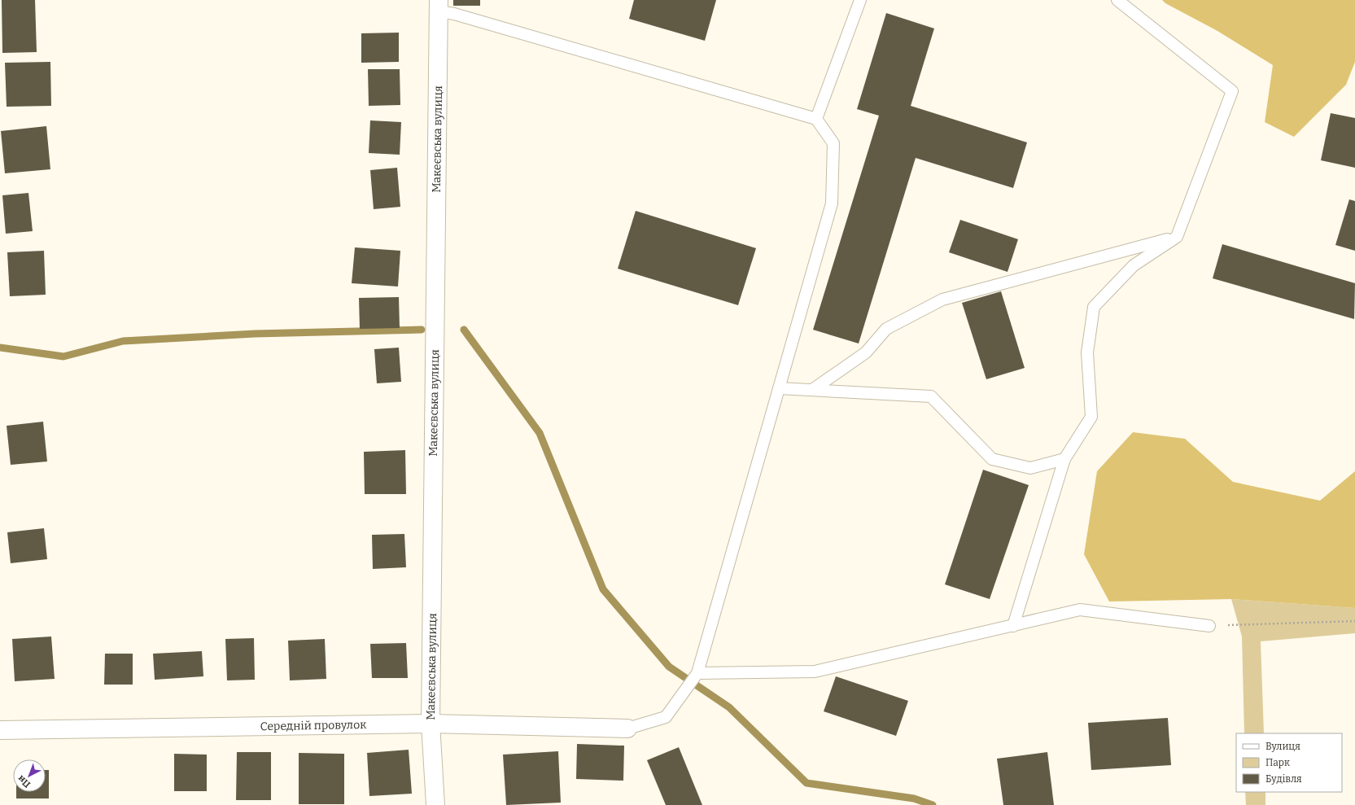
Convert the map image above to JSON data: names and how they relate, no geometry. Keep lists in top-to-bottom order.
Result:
{
  "streets": {
    "street": ["Макеєвська вулиця", "Середній провулок"]
  },
  "crossings": [
    ["Макеєвська вулиця", "Середній провулок"]
  ],
  "legend": ["Вулиця", "Парк", "Будівля"],
  "north": "bottom left"
}
